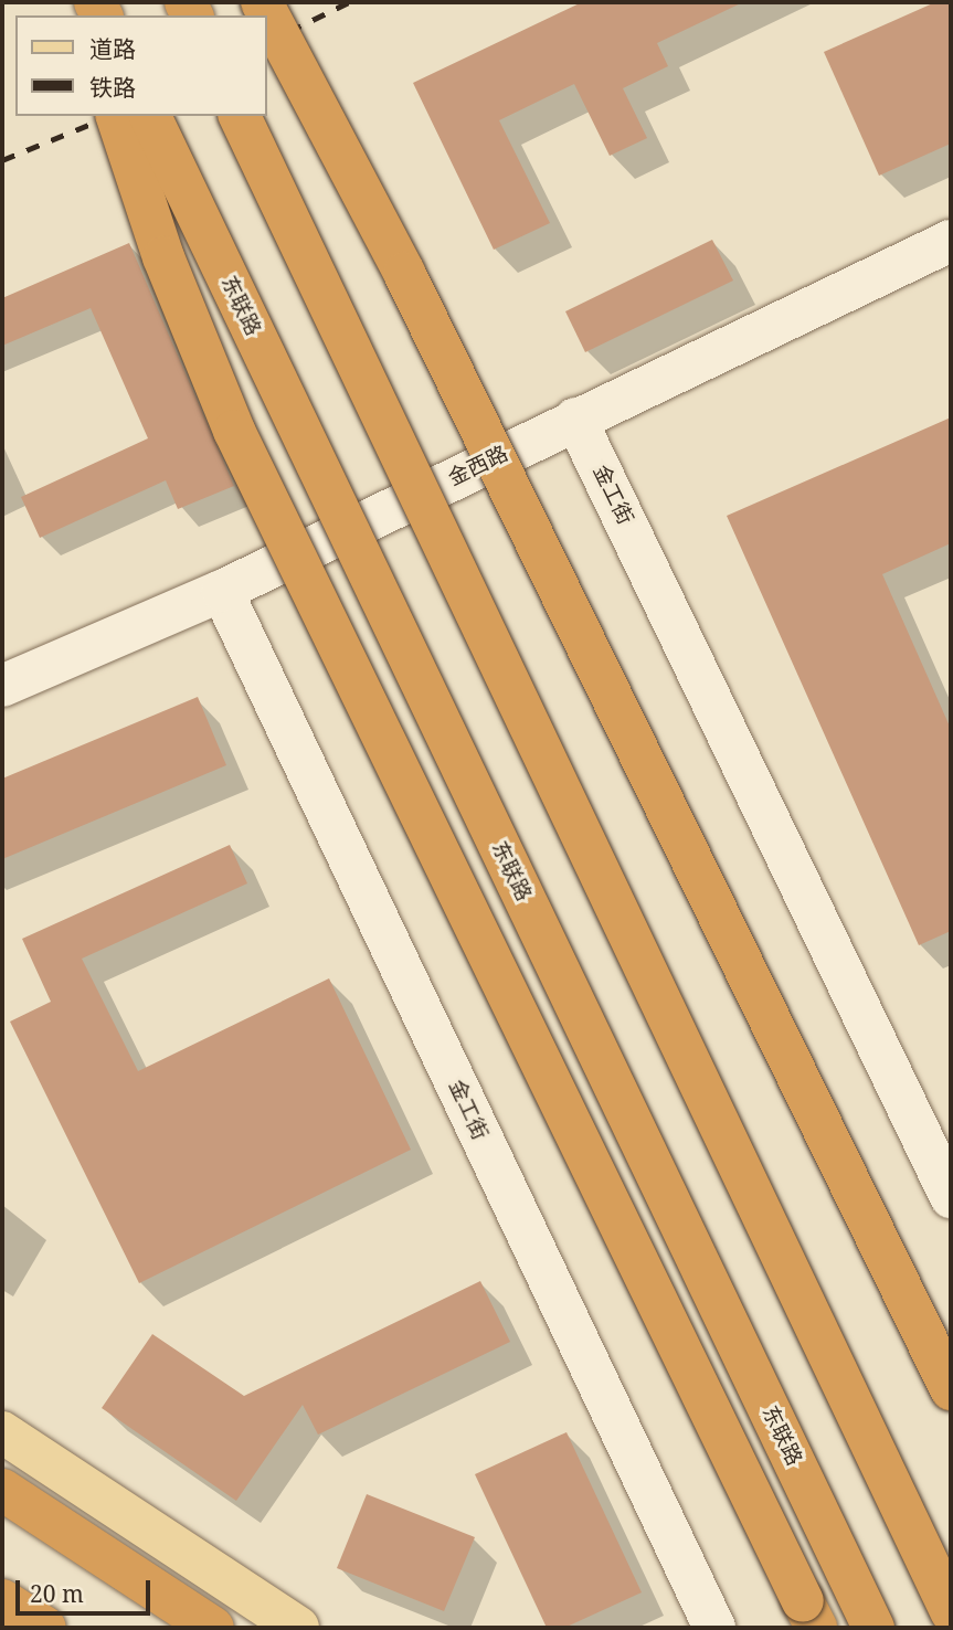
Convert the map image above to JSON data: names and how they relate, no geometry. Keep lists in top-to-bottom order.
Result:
{
  "streets": {
    "highway": ["东联路"],
    "street": ["金西路", "金工街"]
  },
  "crossings": [
    ["金西路", "金工街"]
  ],
  "legend": ["道路", "铁路"],
  "scale_bar": "20 m"
}
